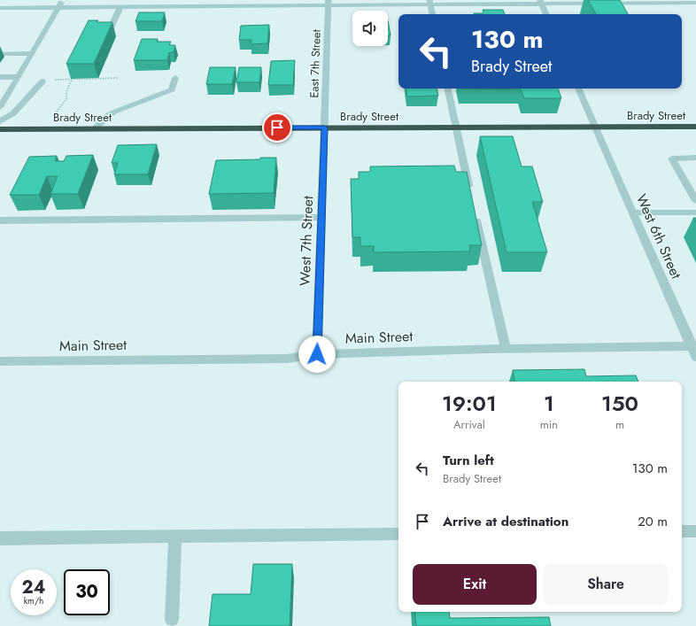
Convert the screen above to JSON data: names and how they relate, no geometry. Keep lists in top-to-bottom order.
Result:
{
  "streets": {
    "highway": ["Brady Street"],
    "street": [
      "East 7th Street",
      "West 6th Street",
      "West 7th Street",
      "Main Street"
    ]
  },
  "crossings": [
    ["East 7th Street", "Brady Street"],
    ["East 7th Street", "West 7th Street"],
    ["Brady Street", "West 6th Street"],
    ["Brady Street", "West 7th Street"],
    ["West 6th Street", "Main Street"],
    ["West 7th Street", "Main Street"]
  ],
  "page": {
    "turn": ["130 m", "Brady Street"],
    "eta": [
      "19:01",
      "Arrival",
      "1",
      "min",
      "150",
      "m"
    ],
    "list": [
      {
        "name": "Turn left",
        "note": "Brady Street",
        "value": "130 m"
      },
      {
        "name": "Arrive at destination",
        "value": "20 m"
      }
    ],
    "buttons": ["Exit", "Share"],
    "speed": "24 km/h",
    "limit": "30"
  }
}
